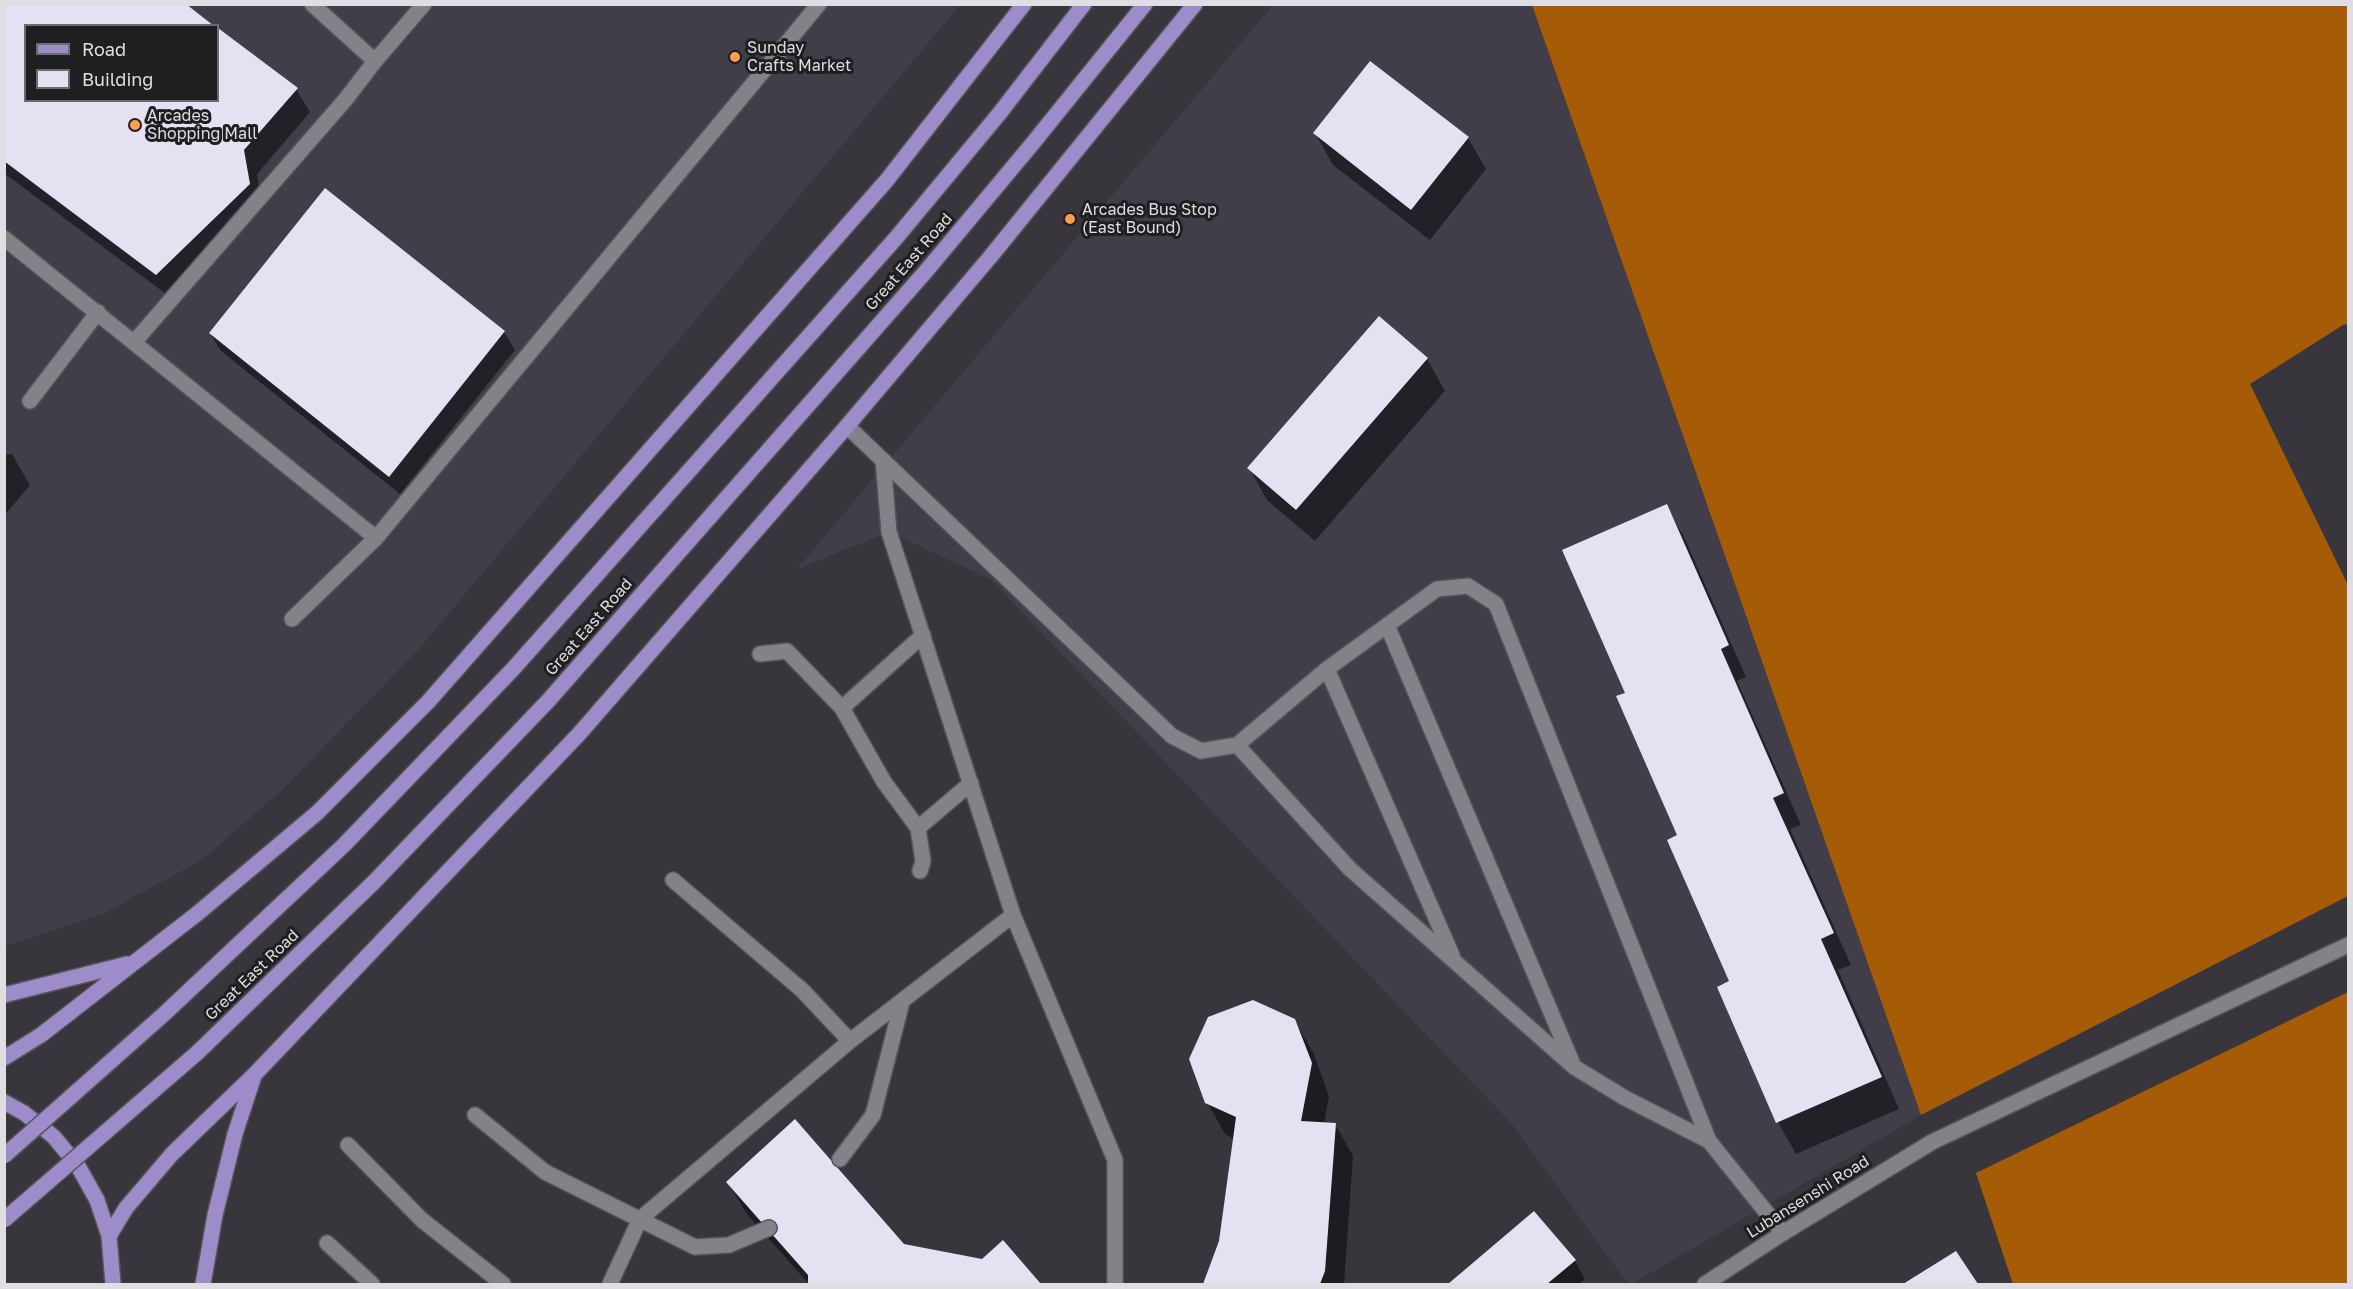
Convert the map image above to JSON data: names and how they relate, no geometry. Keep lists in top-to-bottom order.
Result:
{
  "streets": {
    "main road": ["Great East Road"],
    "street": ["Lubansenshi Road"]
  },
  "places": ["Sunday Crafts Market", "Arcades Shopping Mall", "Arcades Bus Stop (East Bound)"],
  "legend": ["Road", "Building"]
}
